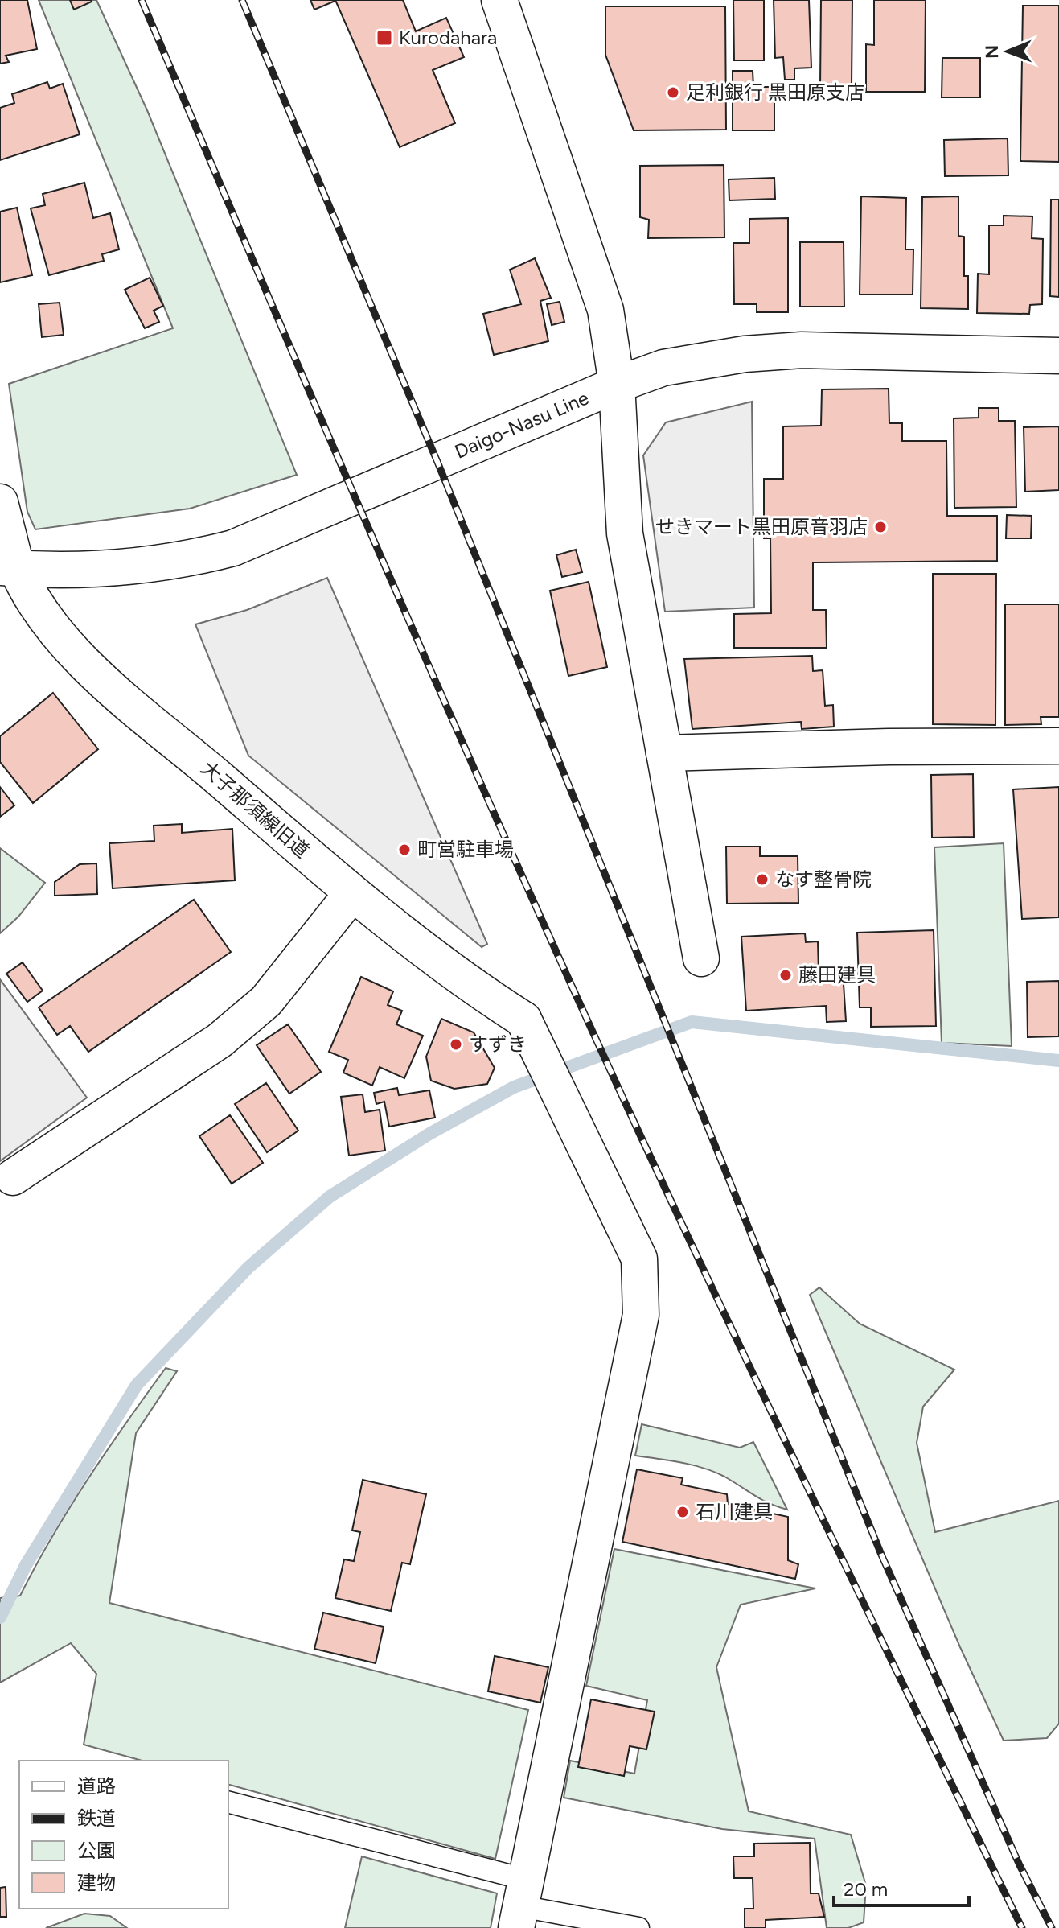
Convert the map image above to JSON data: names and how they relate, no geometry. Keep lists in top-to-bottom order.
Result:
{
  "streets": {
    "street": ["Daigo-Nasu Line", "大子那須線旧道"]
  },
  "crossings": [
    ["Daigo-Nasu Line", "大子那須線旧道"]
  ],
  "places": {
    "transit": ["Kurodahara"],
    "other": [
      "足利銀行 黒田原支店",
      "せきマート黒田原音羽店",
      "町営駐車場",
      "なす整骨院",
      "藤田建具",
      "すずき",
      "石川建具"
    ]
  },
  "legend": [
    "道路",
    "鉄道",
    "公園",
    "建物"
  ],
  "scale_bar": "20 m",
  "north": "left"
}
